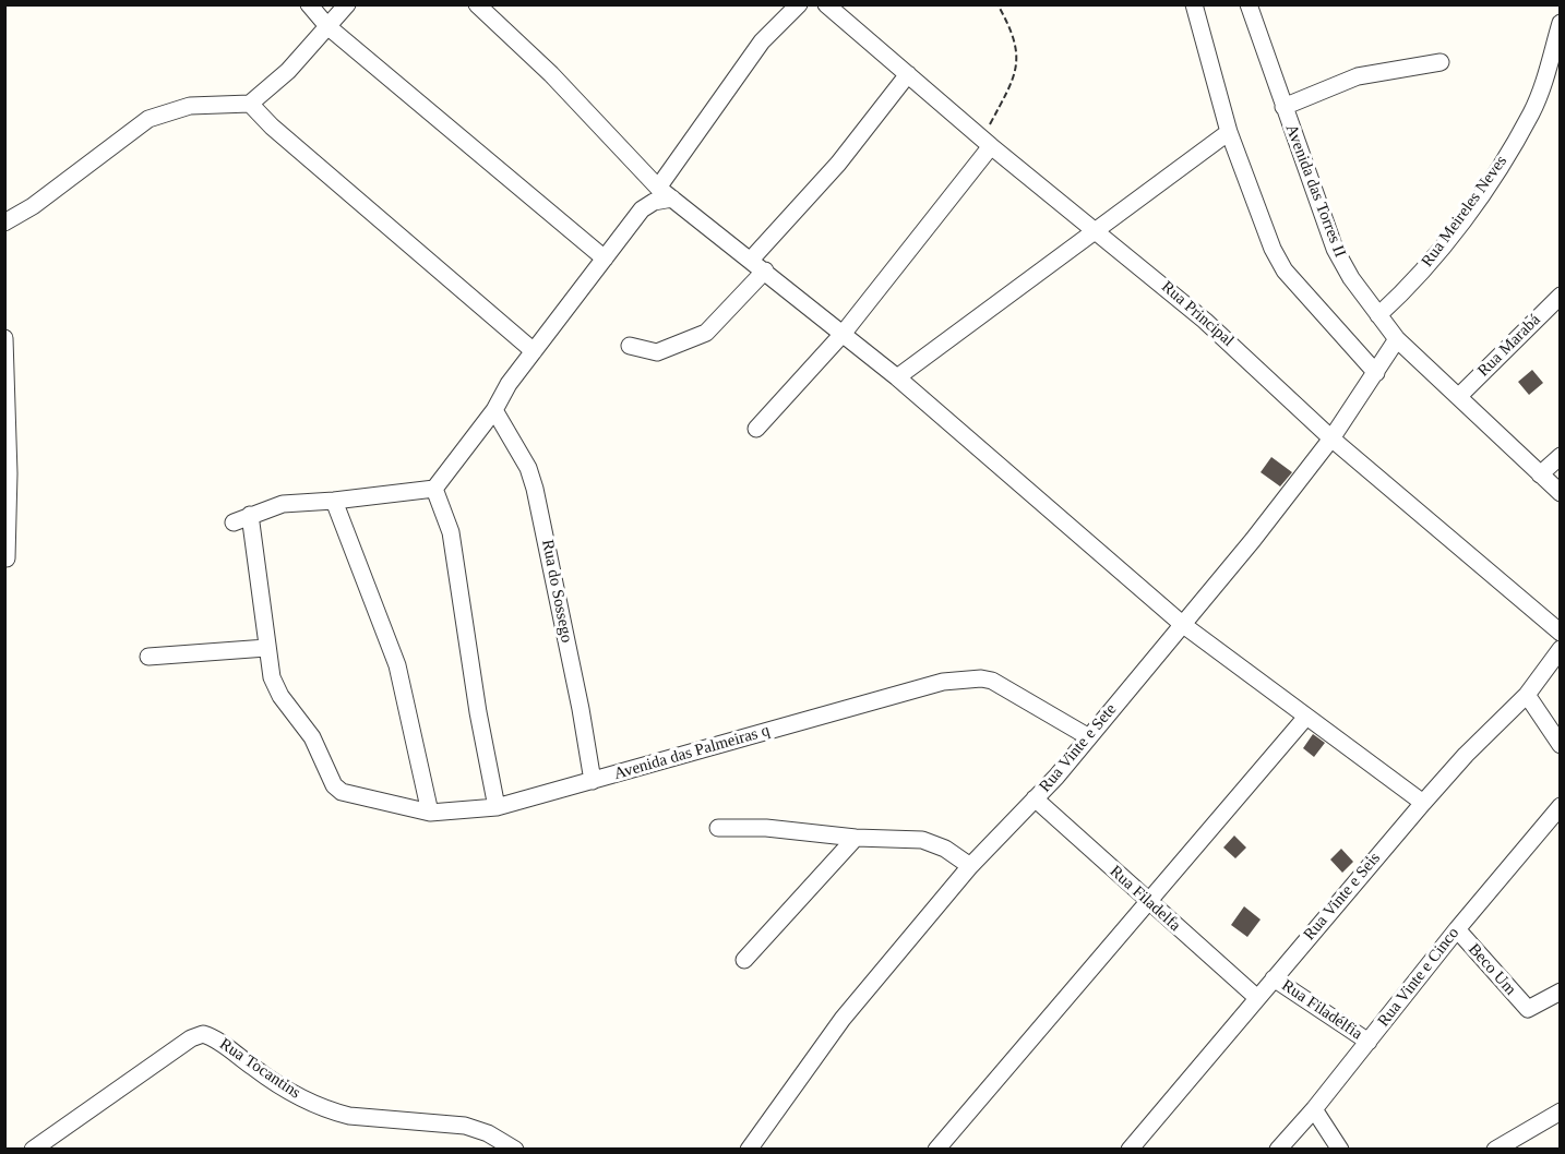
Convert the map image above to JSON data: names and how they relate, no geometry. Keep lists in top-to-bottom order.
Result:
{
  "streets": {
    "street": [
      "Avenida das Torres II",
      "Rua Meireles Neves",
      "Rua Principal",
      "Rua Marabá",
      "Rua do Sossego",
      "Rua Vinte e Sete",
      "Avenida das Palmeiras q",
      "Rua Vinte e Seis",
      "Rua Filadelfa",
      "Beco Um",
      "Rua Vinte e Cinco",
      "Rua Filadélfia",
      "Rua Tocantins"
    ]
  },
  "crossings": [
    ["Avenida das Torres II", "Rua Meireles Neves"],
    ["Avenida das Torres II", "Rua Marabá"],
    ["Avenida das Torres II", "Rua Vinte e Sete"],
    ["Rua Principal", "Rua Vinte e Sete"],
    ["Rua do Sossego", "Avenida das Palmeiras q"],
    ["Rua Vinte e Sete", "Avenida das Palmeiras q"],
    ["Rua Vinte e Sete", "Rua Filadelfa"],
    ["Rua Vinte e Seis", "Rua Filadelfa"],
    ["Rua Vinte e Seis", "Rua Filadélfia"],
    ["Beco Um", "Rua Vinte e Cinco"],
    ["Rua Vinte e Cinco", "Rua Filadélfia"]
  ]
}
